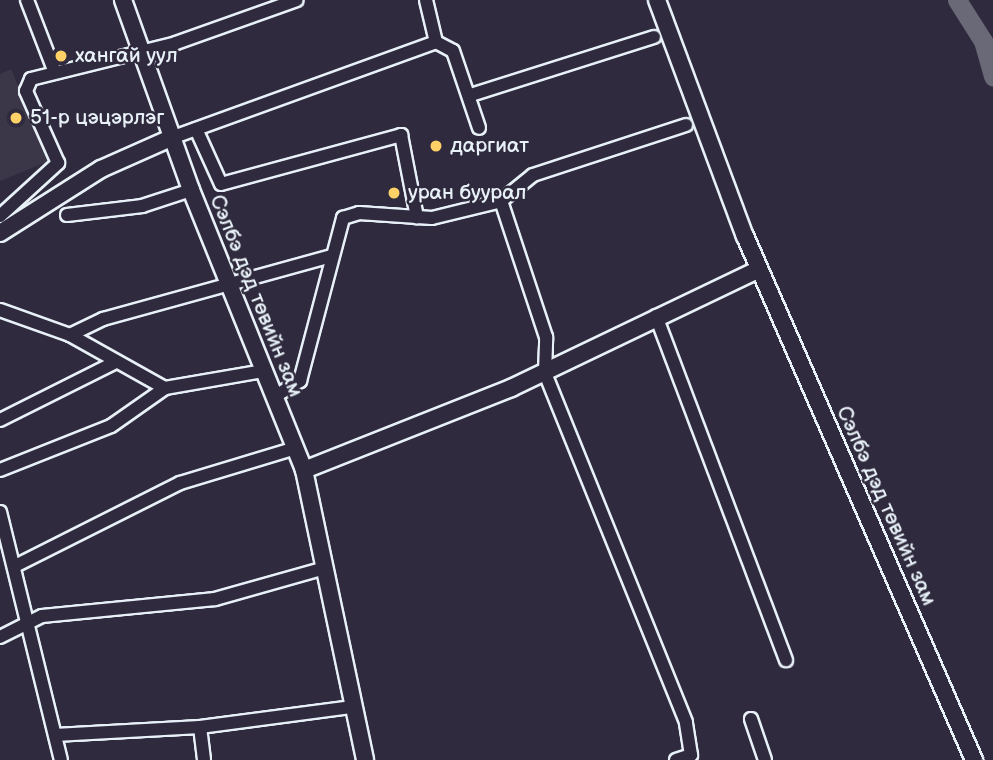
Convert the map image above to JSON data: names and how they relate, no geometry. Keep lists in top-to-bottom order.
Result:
{
  "streets": {
    "street": ["Сэлбэ дэд төвийн зам"]
  },
  "places": [
    "хангай уул",
    "51-р цэцэрлэг",
    "даргиат",
    "уран буурал"
  ]
}
